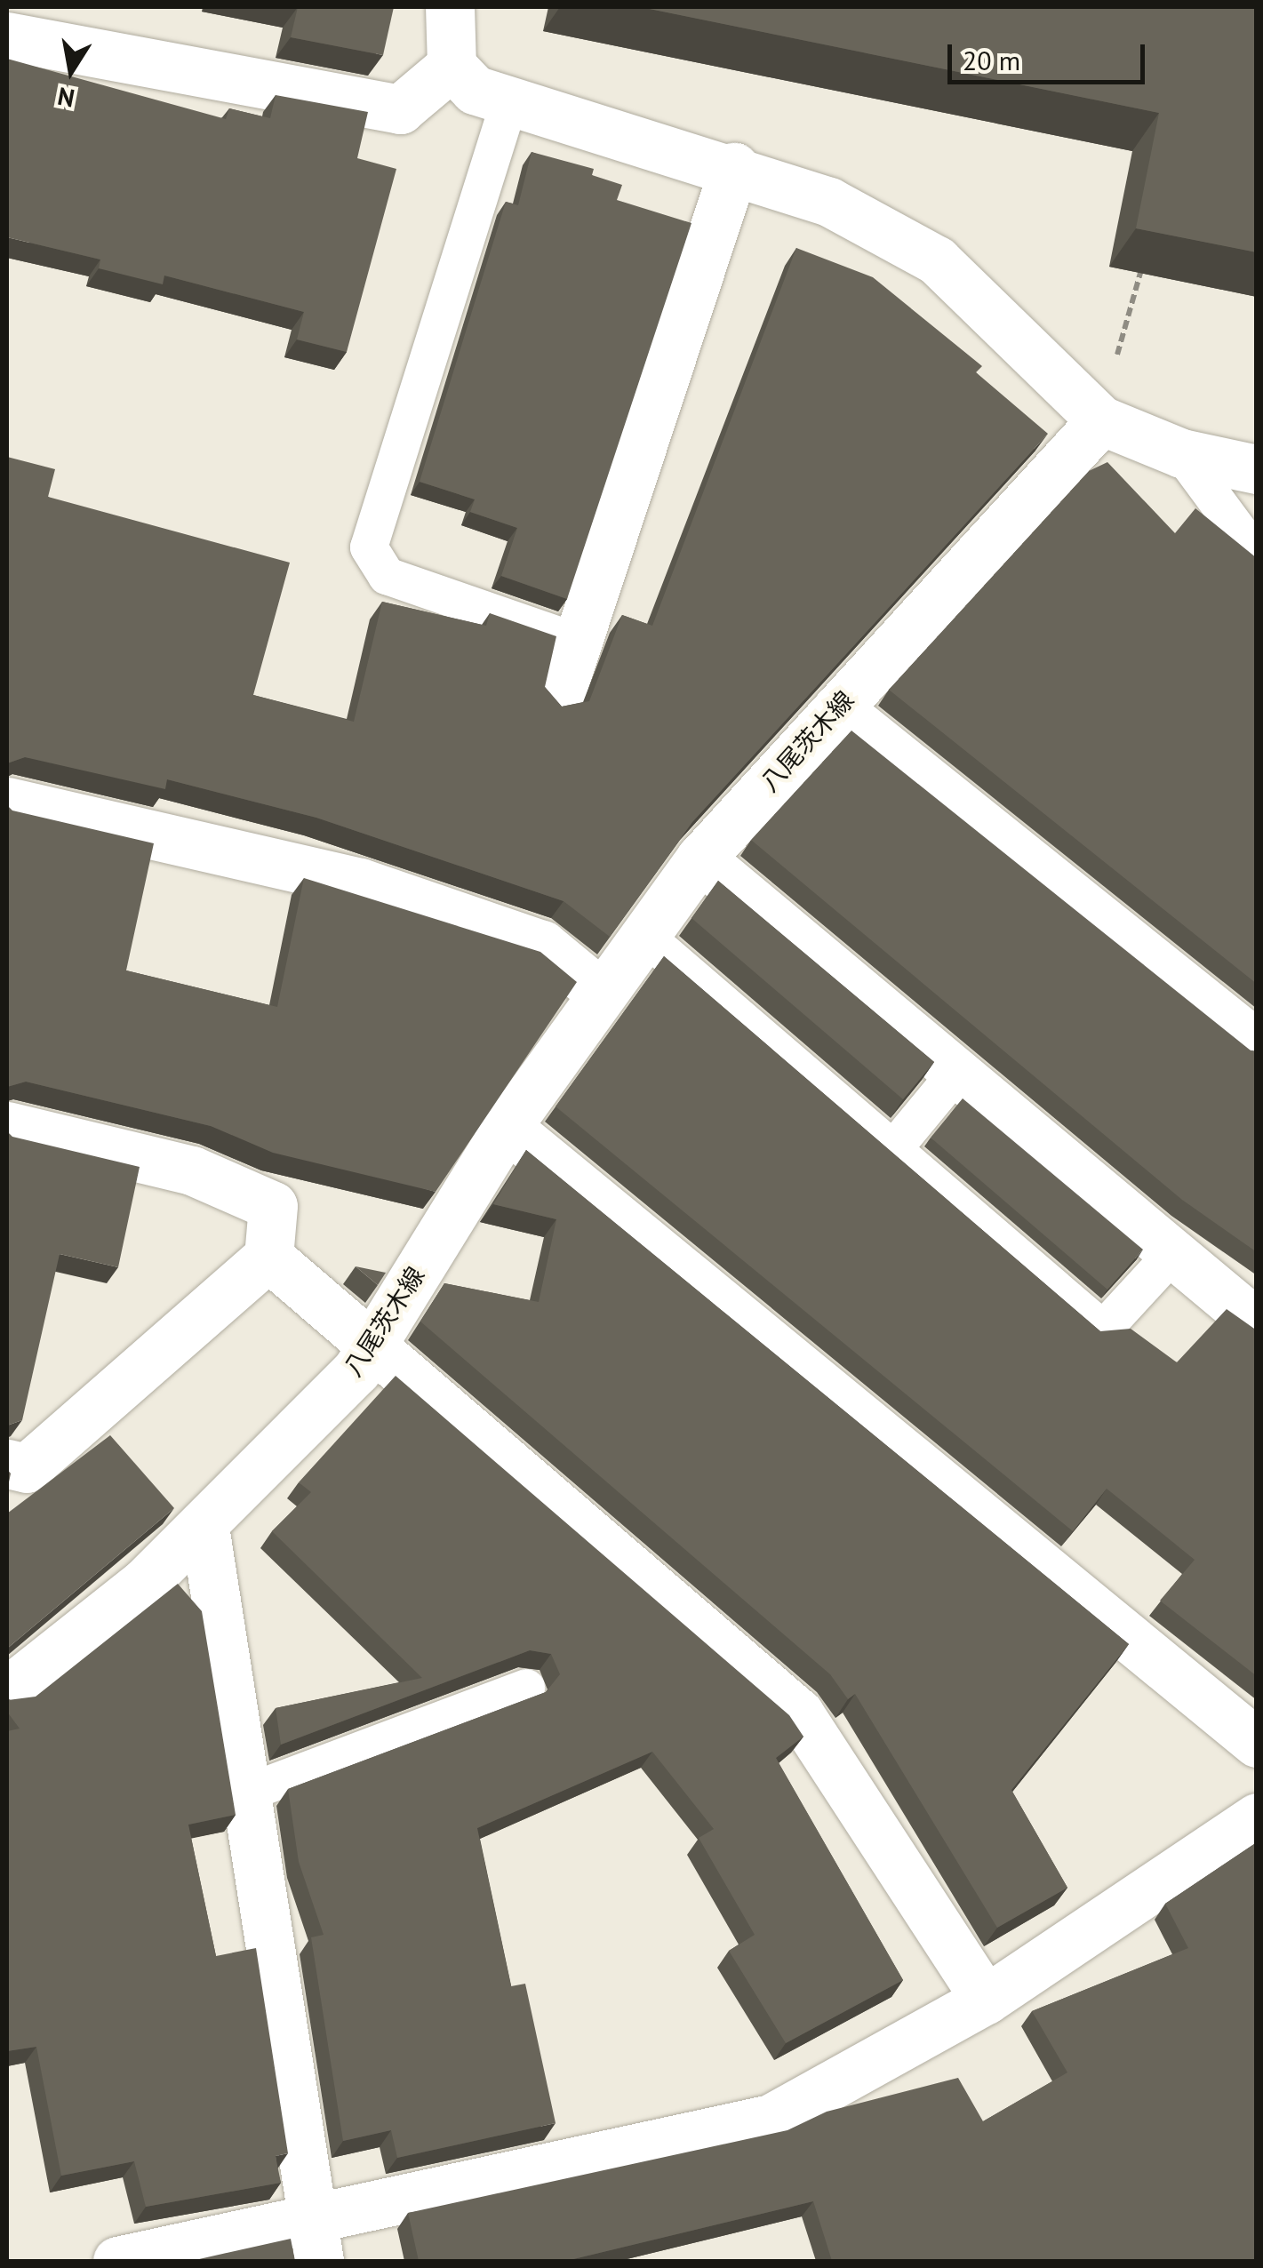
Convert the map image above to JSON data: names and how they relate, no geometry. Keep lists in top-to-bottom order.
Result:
{
  "streets": {
    "street": ["八尾茨木線"]
  },
  "scale_bar": "20 m",
  "north": "bottom"
}
